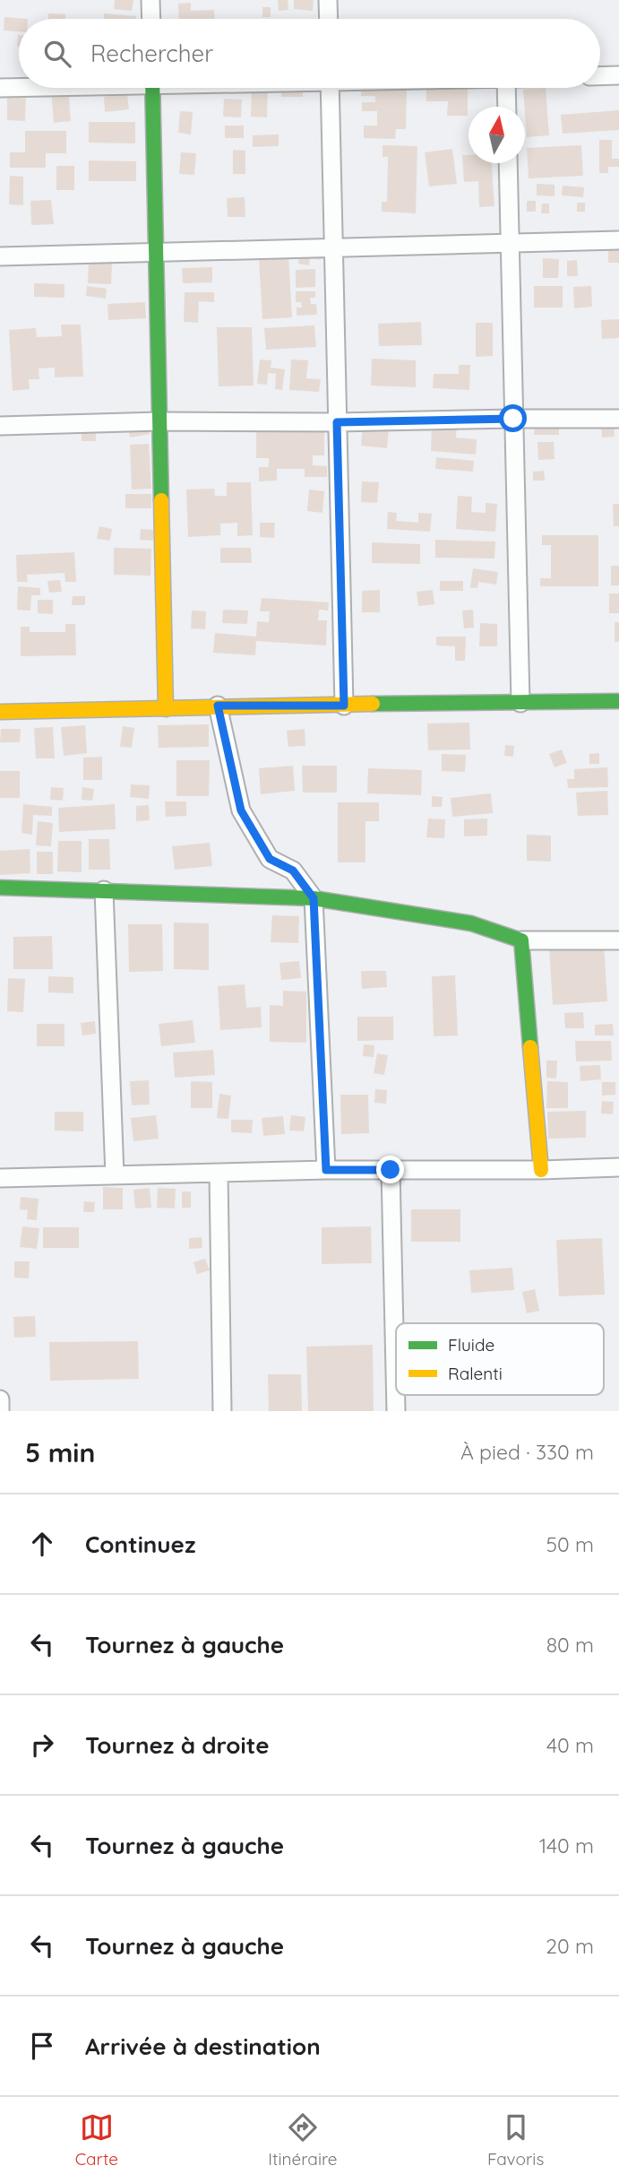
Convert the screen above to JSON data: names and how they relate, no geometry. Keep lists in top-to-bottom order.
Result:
{
  "legend": ["Fluide", "Ralenti"],
  "north": "top",
  "page": {
    "search": "Rechercher",
    "heading": ["5 min", "À pied · 330 m"],
    "list": [
      ["Continuez", "50 m"],
      ["Tournez à gauche", "80 m"],
      ["Tournez à droite", "40 m"],
      ["Tournez à gauche", "140 m"],
      ["Tournez à gauche", "20 m"],
      "Arrivée à destination"
    ],
    "nav": ["Carte", "Itinéraire", "Favoris"]
  }
}
